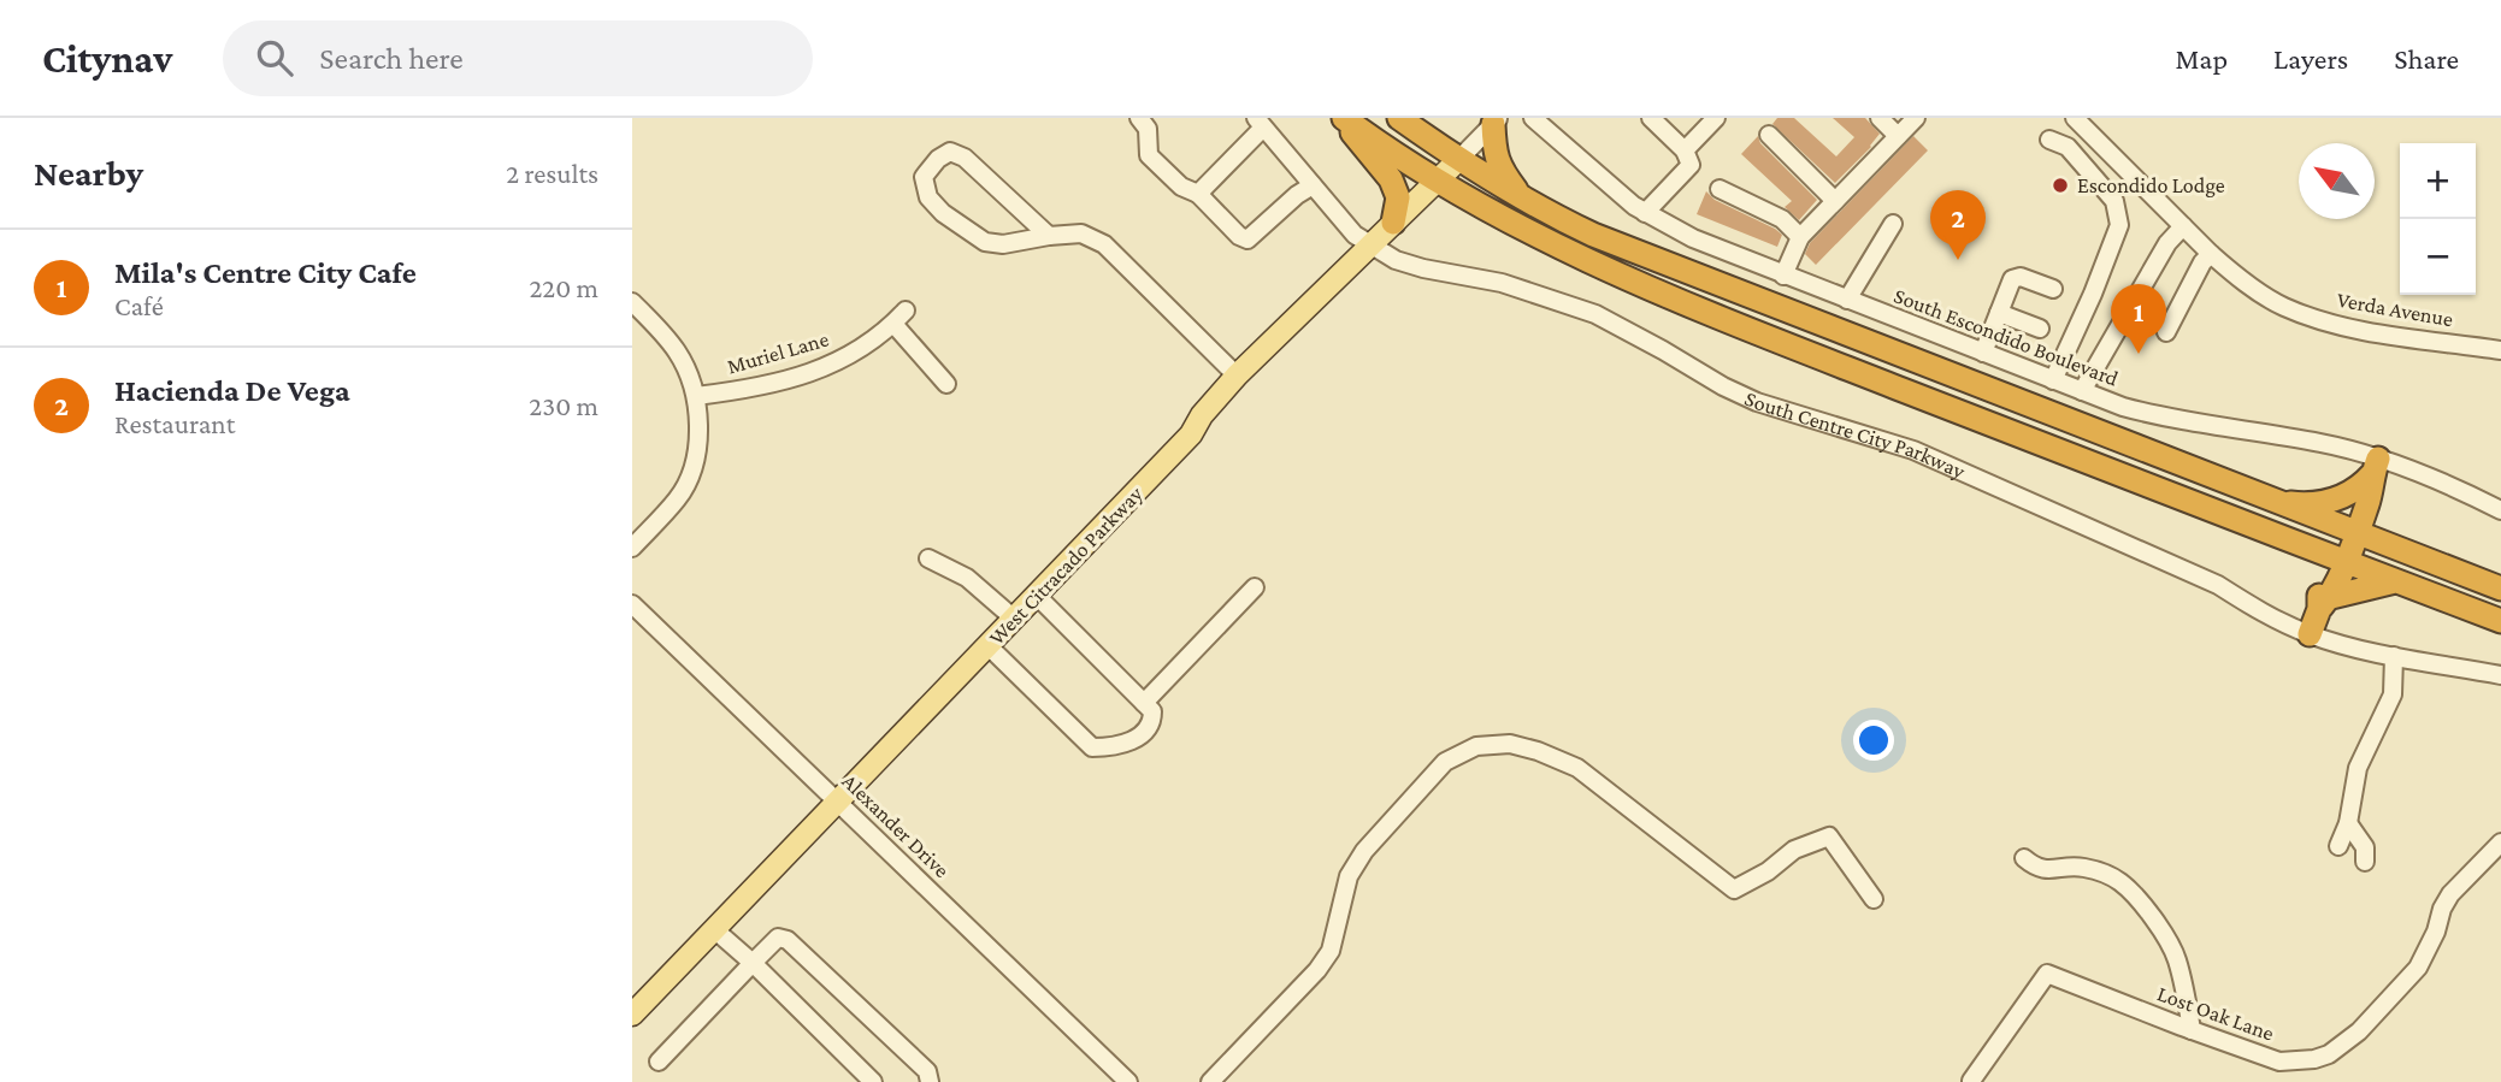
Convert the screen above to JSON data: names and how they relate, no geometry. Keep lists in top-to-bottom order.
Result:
{
  "streets": {
    "main road": ["West Citracado Parkway"],
    "street": [
      "Verda Avenue",
      "South Escondido Boulevard",
      "Muriel Lane",
      "South Centre City Parkway",
      "Alexander Drive",
      "Lost Oak Lane"
    ]
  },
  "crossings": [
    ["South Centre City Parkway", "West Citracado Parkway"],
    ["West Citracado Parkway", "Alexander Drive"]
  ],
  "places": ["Escondido Lodge"],
  "north": "top left",
  "page": {
    "header": "Citynav",
    "search": "Search here",
    "nav": ["Map", "Layers", "Share"],
    "heading": ["Nearby", "2 results"],
    "map_buttons": ["+", "−"],
    "pins": ["2", "1"],
    "list": [
      {
        "mark": "1",
        "name": "Mila's Centre City Cafe",
        "note": "Café",
        "value": "220 m"
      },
      {
        "mark": "2",
        "name": "Hacienda De Vega",
        "note": "Restaurant",
        "value": "230 m"
      }
    ]
  }
}
